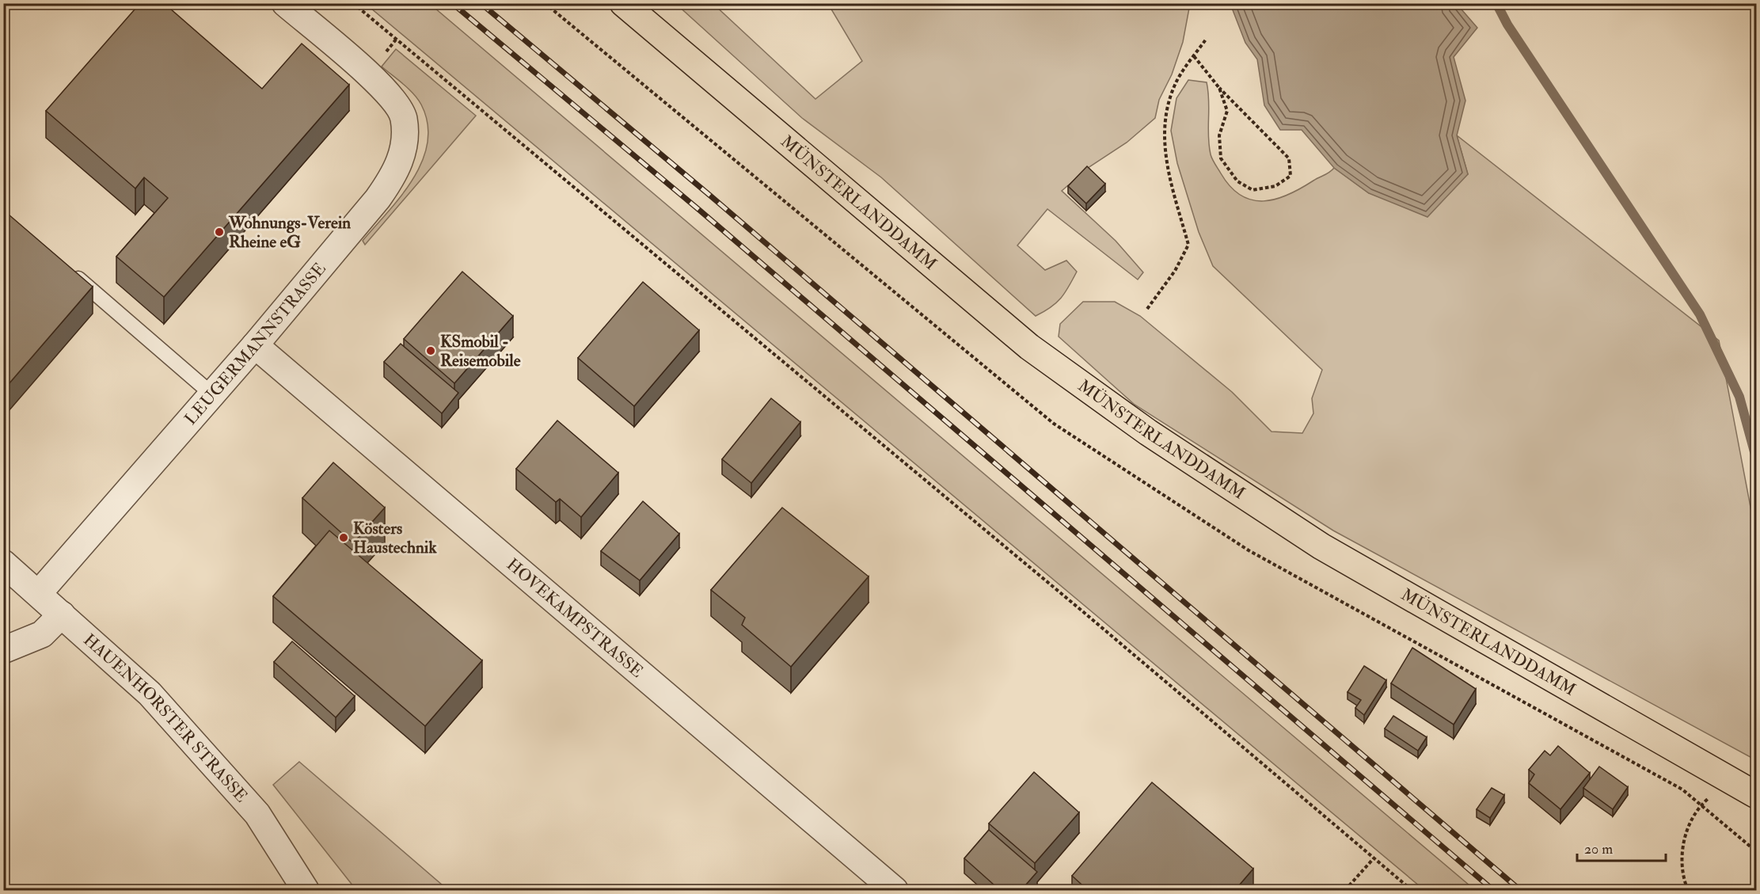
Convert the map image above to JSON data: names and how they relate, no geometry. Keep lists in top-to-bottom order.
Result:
{
  "streets": {
    "main road": ["MÜNSTERLANDDAMM"],
    "street": ["LEUGERMANNSTRASSE", "HOVEKAMPSTRASSE", "HAUENHORSTER STRASSE"]
  },
  "crossings": [
    ["LEUGERMANNSTRASSE", "HOVEKAMPSTRASSE"],
    ["LEUGERMANNSTRASSE", "HAUENHORSTER STRASSE"]
  ],
  "places": ["Wohnungs-Verein Rheine eG", "KSmobil - Reisemobile", "Kösters Haustechnik"],
  "scale_bar": "20 m"
}
